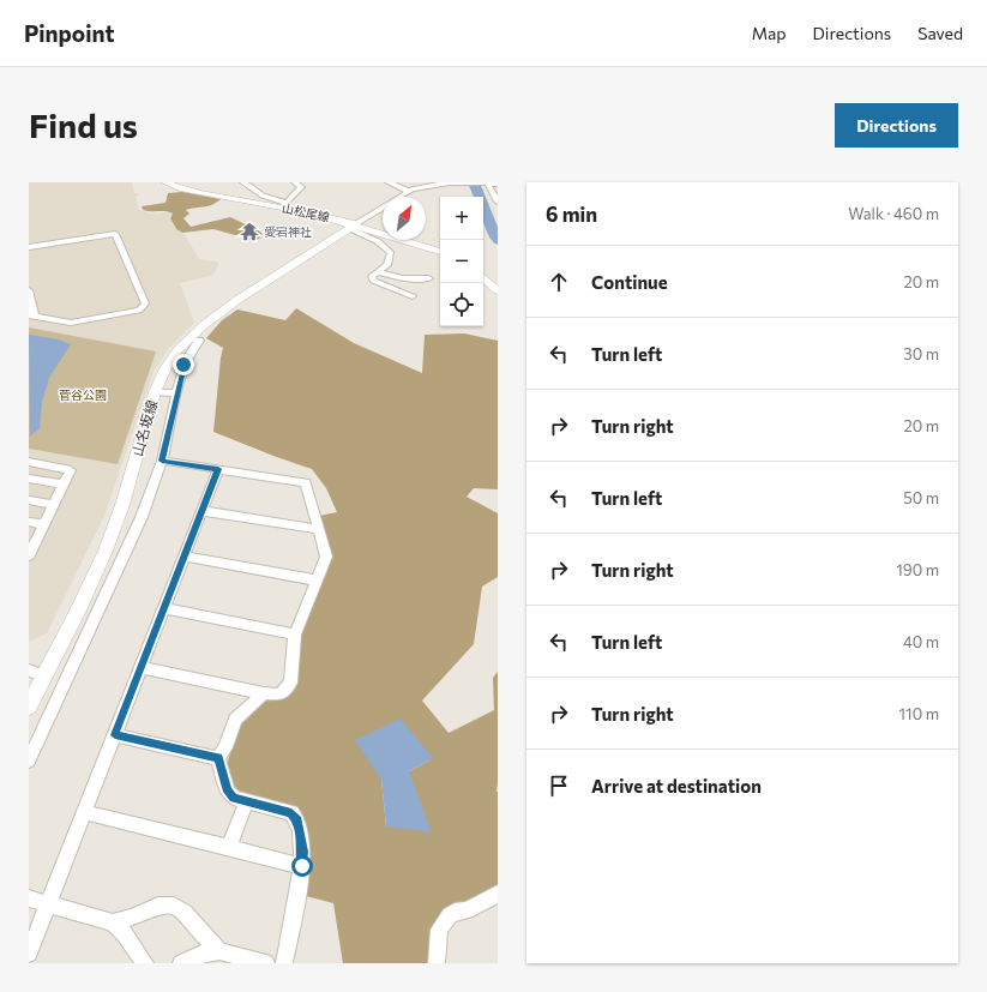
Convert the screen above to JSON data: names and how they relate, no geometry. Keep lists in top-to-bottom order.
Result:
{
  "streets": {
    "main road": ["山松尾線", "山名坂線"]
  },
  "crossings": [
    ["山松尾線", "山名坂線"]
  ],
  "parks": ["菅谷公園"],
  "places": {
    "temple": ["愛宕神社"]
  },
  "north": "top right",
  "page": {
    "header": "Pinpoint",
    "nav": ["Map", "Directions", "Saved"],
    "buttons": "Directions",
    "title": "Find us",
    "heading": ["6 min", "Walk · 460 m"],
    "map_buttons": ["+", "−"],
    "list": [
      ["Continue", "20 m"],
      ["Turn left", "30 m"],
      ["Turn right", "20 m"],
      ["Turn left", "50 m"],
      ["Turn right", "190 m"],
      ["Turn left", "40 m"],
      ["Turn right", "110 m"],
      "Arrive at destination"
    ]
  }
}
